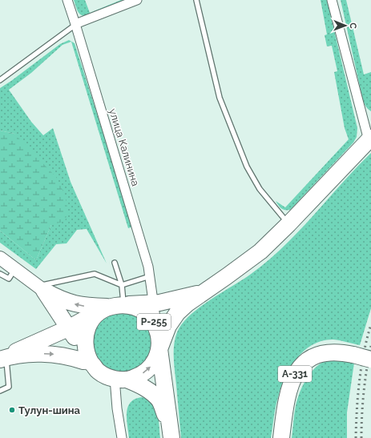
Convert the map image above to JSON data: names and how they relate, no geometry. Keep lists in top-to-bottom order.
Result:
{
  "streets": {
    "highway": ["Р-255", "А-331"],
    "street": ["улица Калинина"]
  },
  "crossings": [
    ["улица Калинина", "Р-255"]
  ],
  "places": ["Тулун-шина"],
  "north": "right"
}
